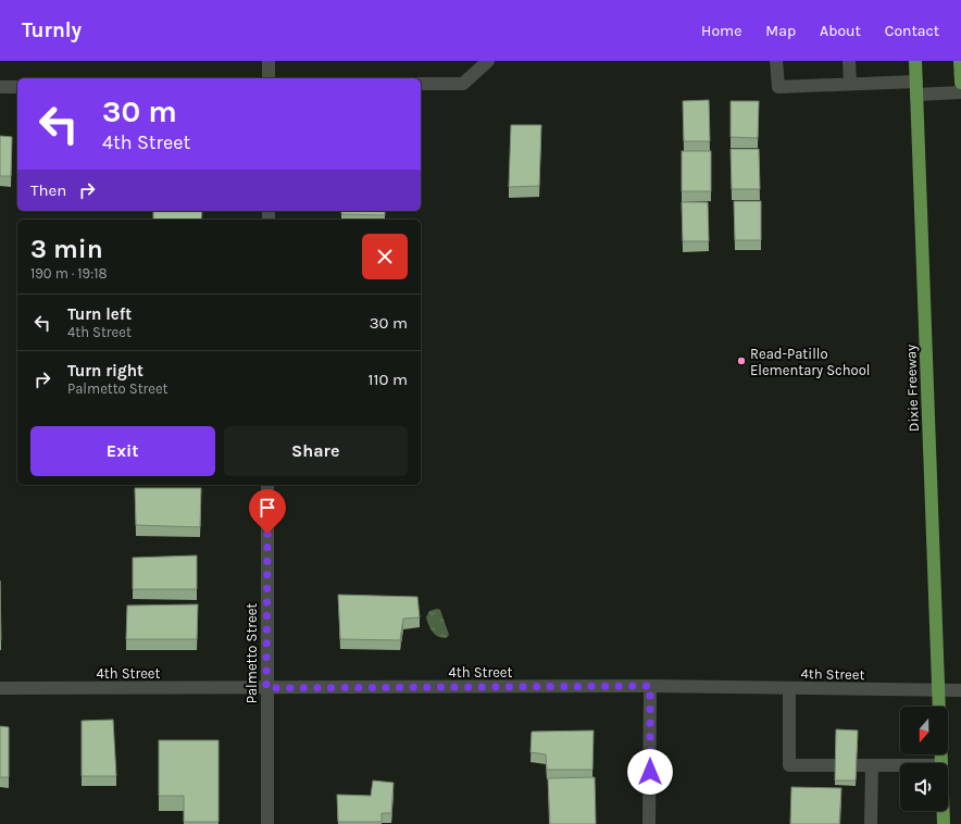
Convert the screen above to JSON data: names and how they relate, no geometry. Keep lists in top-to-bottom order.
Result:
{
  "streets": {
    "main road": ["Dixie Freeway"],
    "street": ["Palmetto Street", "4th Street"]
  },
  "crossings": [
    ["Dixie Freeway", "4th Street"],
    ["Palmetto Street", "4th Street"]
  ],
  "places": ["Read-Patillo Elementary School"],
  "north": "bottom",
  "page": {
    "header": "Turnly",
    "nav": [
      "Home",
      "Map",
      "About",
      "Contact"
    ],
    "turn": ["30 m", "4th Street"],
    "then": "Then",
    "heading": ["3 min", "190 m · 19:18"],
    "list": [
      {
        "name": "Turn left",
        "note": "4th Street",
        "value": "30 m"
      },
      {
        "name": "Turn right",
        "note": "Palmetto Street",
        "value": "110 m"
      }
    ],
    "buttons": ["Exit", "Share"]
  }
}
